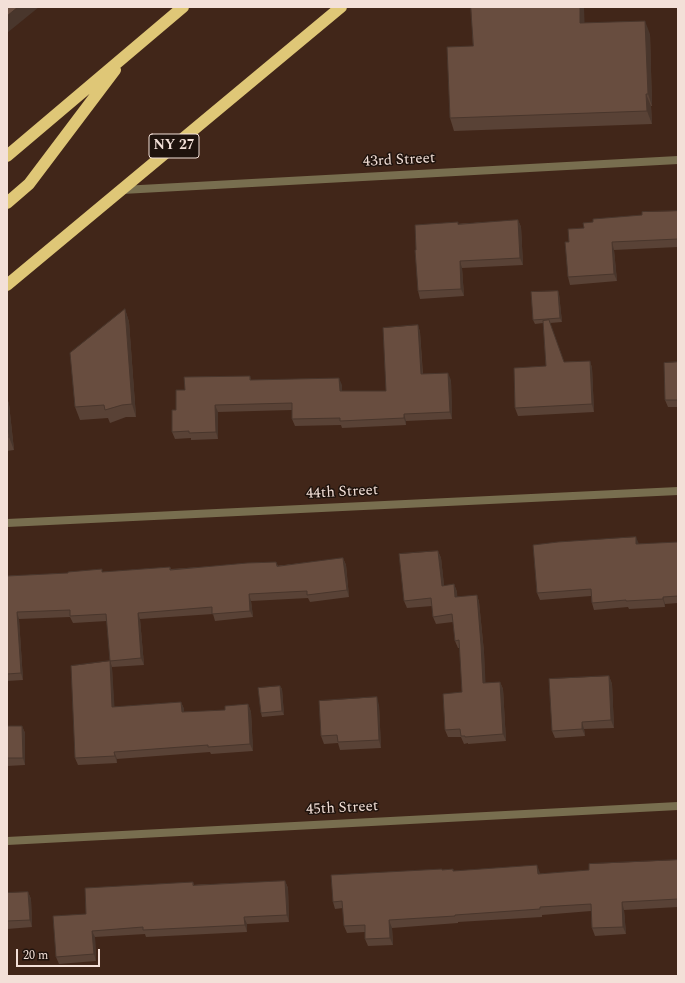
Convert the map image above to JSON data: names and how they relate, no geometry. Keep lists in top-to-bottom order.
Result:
{
  "streets": {
    "highway": ["NY 27"],
    "street": ["43rd Street", "44th Street", "45th Street"]
  },
  "crossings": [
    ["NY 27", "43rd Street"]
  ],
  "scale_bar": "20 m"
}
